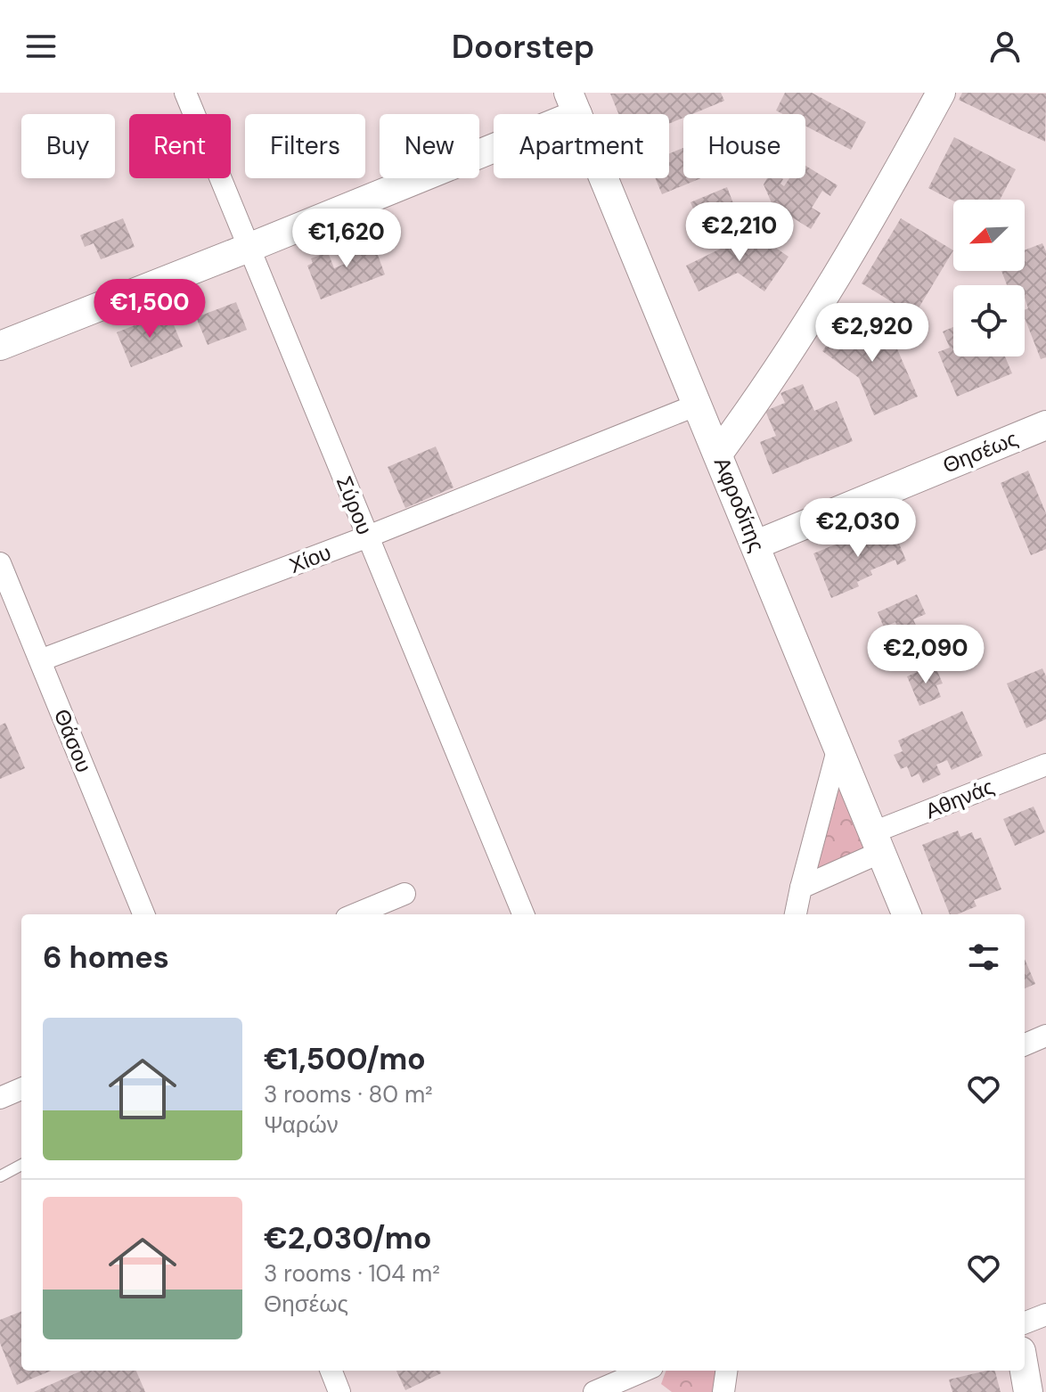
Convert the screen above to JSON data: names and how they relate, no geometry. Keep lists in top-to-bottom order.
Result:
{
  "streets": {
    "street": [
      "Θησέως",
      "Αφροδίτης",
      "Σύρου",
      "Χίου",
      "Θάσου",
      "Αθηνάς"
    ]
  },
  "crossings": [
    ["Θησέως", "Αφροδίτης"],
    ["Αφροδίτης", "Χίου"],
    ["Αφροδίτης", "Αθηνάς"],
    ["Σύρου", "Χίου"],
    ["Χίου", "Θάσου"]
  ],
  "north": "bottom left",
  "page": {
    "header": "Doorstep",
    "chip": [
      "Buy",
      "Rent",
      "Filters",
      "New",
      "Apartment",
      "House"
    ],
    "price": [
      "€2,210",
      "€1,620",
      "€1,500",
      "€2,920",
      "€2,030",
      "€2,090"
    ],
    "heading": "6 homes",
    "list": [
      {
        "name": "€1,500/mo",
        "note": "3 rooms · 80 m² · Ψαρών"
      },
      {
        "name": "€2,030/mo",
        "note": "3 rooms · 104 m² · Θησέως"
      }
    ]
  }
}
